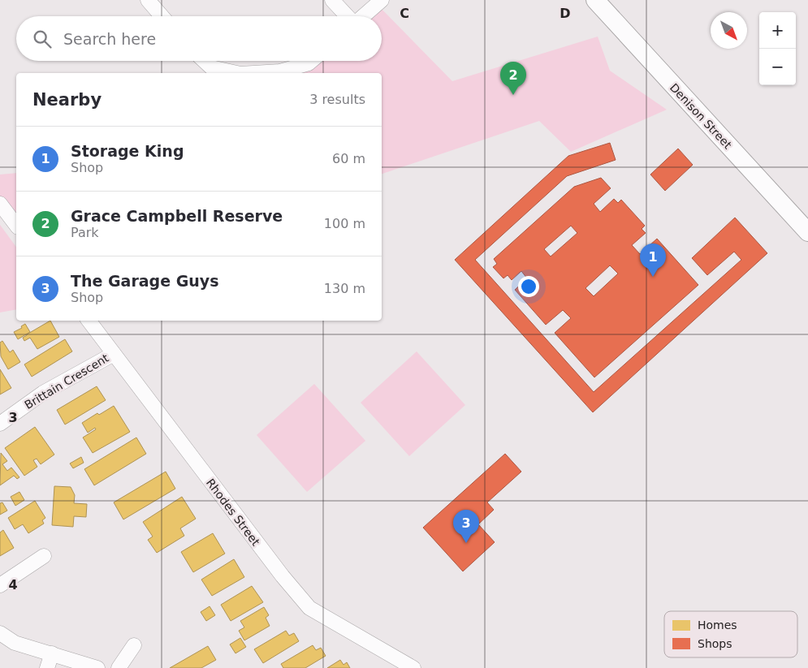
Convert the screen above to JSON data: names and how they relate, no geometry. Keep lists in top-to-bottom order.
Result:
{
  "streets": {
    "main road": ["Denison Street"],
    "street": ["Brittain Crescent", "Rhodes Street"]
  },
  "crossings": [
    ["Brittain Crescent", "Rhodes Street"]
  ],
  "legend": ["Homes", "Shops"],
  "north": "bottom right",
  "page": {
    "map_buttons": ["+", "−"],
    "search": "Search here",
    "pins": ["2", "1", "3"],
    "heading": ["Nearby", "3 results"],
    "list": [
      {
        "mark": "1",
        "name": "Storage King",
        "note": "Shop",
        "value": "60 m"
      },
      {
        "mark": "2",
        "name": "Grace Campbell Reserve",
        "note": "Park",
        "value": "100 m"
      },
      {
        "mark": "3",
        "name": "The Garage Guys",
        "note": "Shop",
        "value": "130 m"
      }
    ]
  },
  "grid": {
    "columns": ["C", "D"],
    "rows": ["3", "4"]
  }
}
